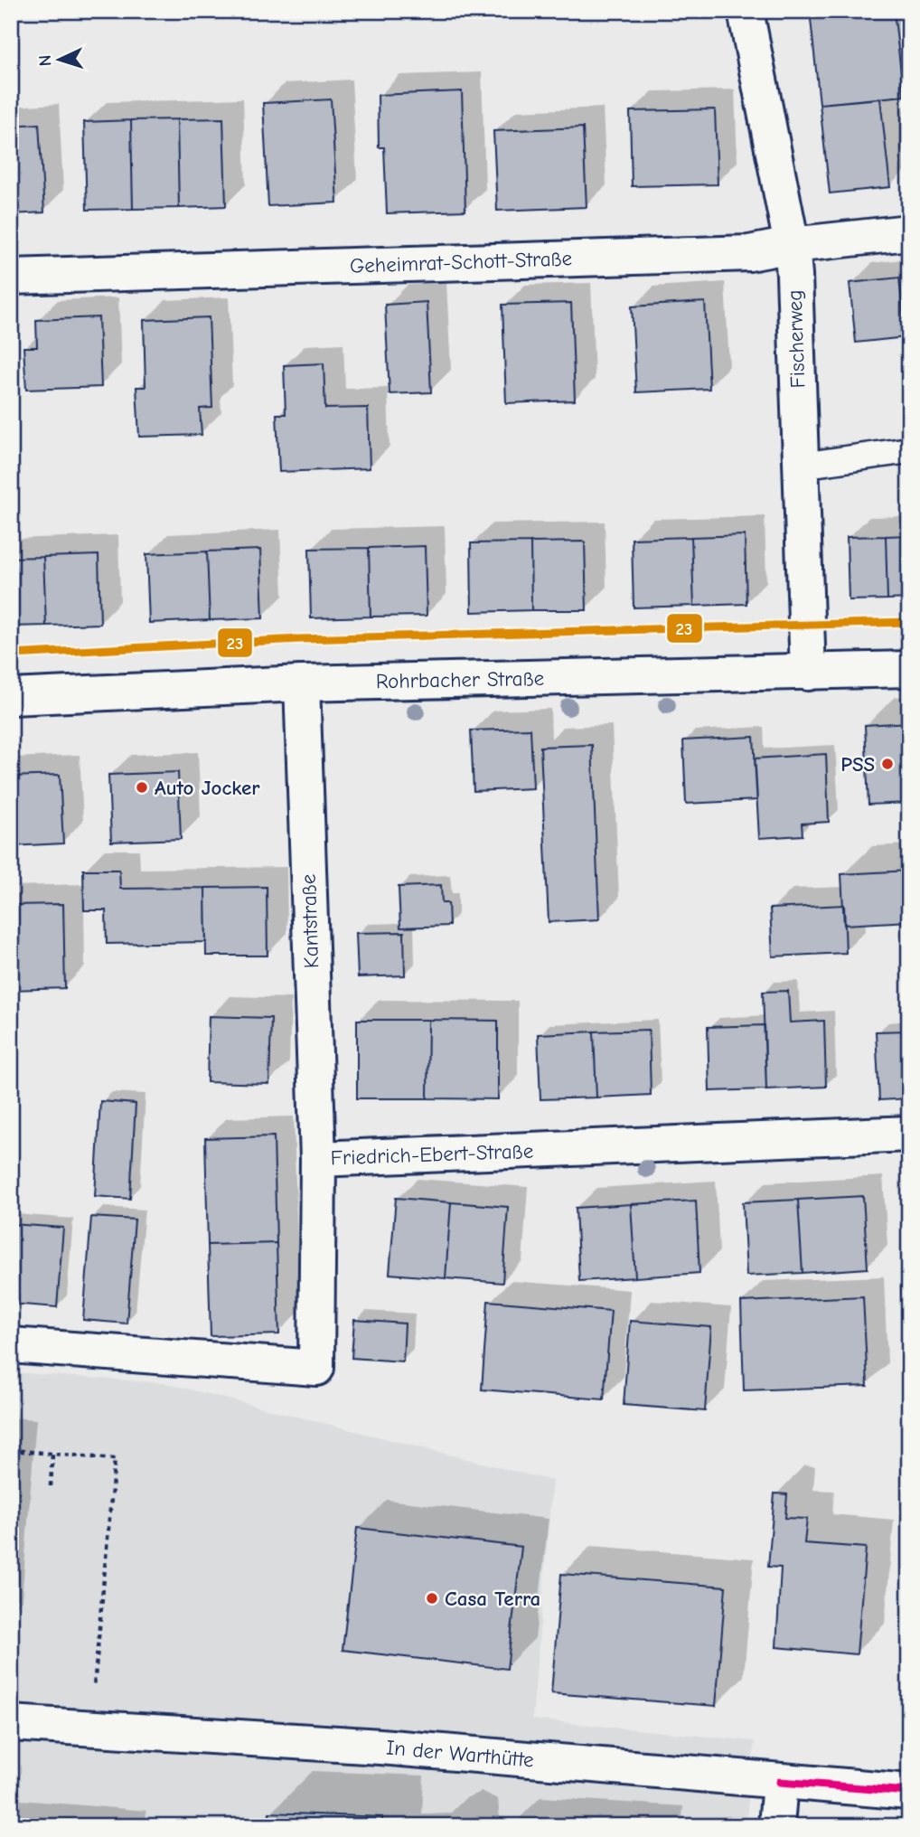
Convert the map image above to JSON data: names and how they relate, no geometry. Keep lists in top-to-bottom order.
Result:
{
  "streets": {
    "street": [
      "Geheimrat-Schott-Straße",
      "Fischerweg",
      "Rohrbacher Straße",
      "Kantstraße",
      "Friedrich-Ebert-Straße",
      "In der Warthütte"
    ]
  },
  "crossings": [
    ["Geheimrat-Schott-Straße", "Fischerweg"],
    ["Fischerweg", "Rohrbacher Straße"],
    ["Rohrbacher Straße", "Kantstraße"],
    ["Kantstraße", "Friedrich-Ebert-Straße"]
  ],
  "places": ["PSS", "Auto Jocker", "Casa Terra"],
  "lines": ["transit line 23"],
  "north": "left"
}
